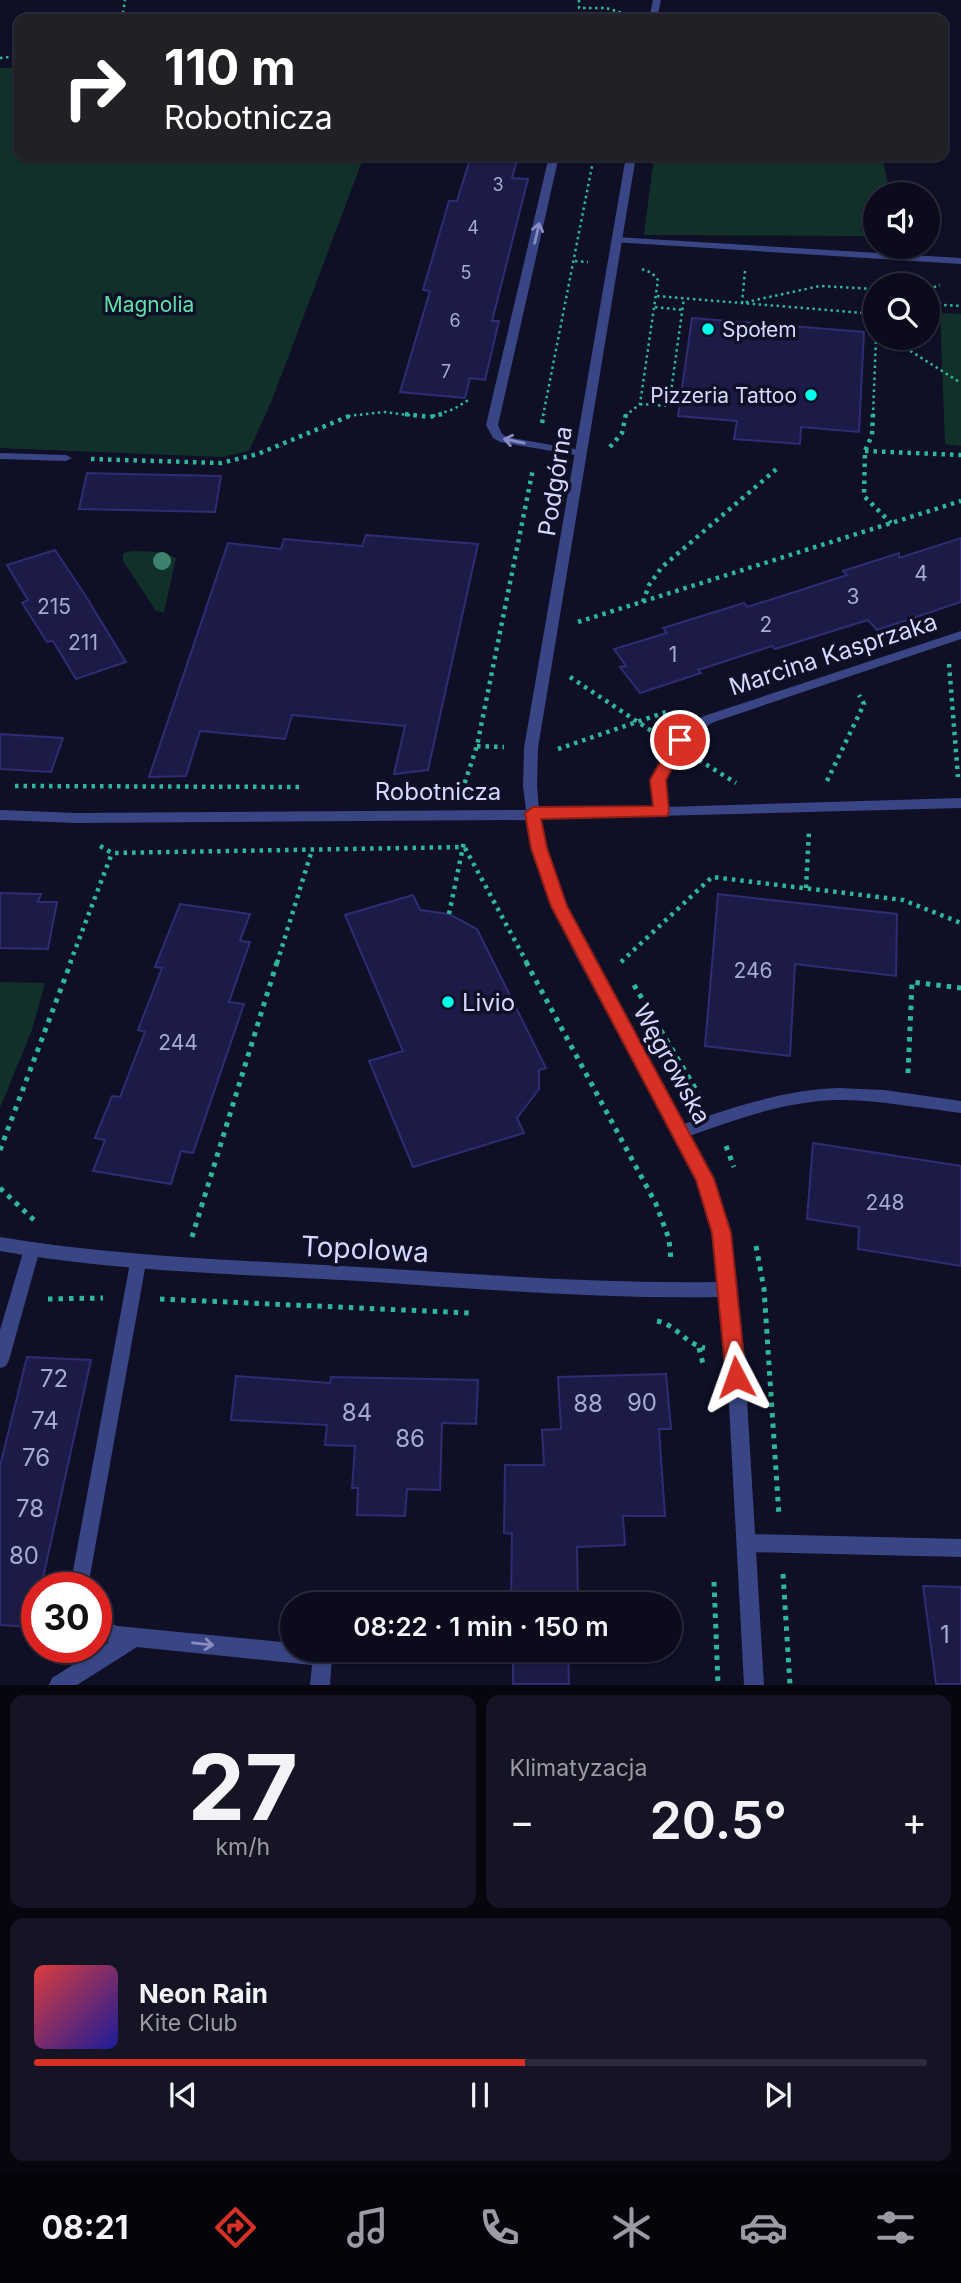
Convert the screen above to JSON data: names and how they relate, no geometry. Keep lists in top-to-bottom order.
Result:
{
  "streets": {
    "street": [
      "Podgórna",
      "Marcina Kasprzaka",
      "Robotnicza",
      "Węgrowska",
      "Topolowa"
    ]
  },
  "crossings": [
    ["Podgórna", "Robotnicza"],
    ["Podgórna", "Węgrowska"],
    ["Marcina Kasprzaka", "Robotnicza"],
    ["Robotnicza", "Węgrowska"],
    ["Węgrowska", "Topolowa"]
  ],
  "parks": ["Magnolia"],
  "places": ["Społem", "Pizzeria Tattoo", "Livio"],
  "house_numbers": [
    "3",
    "4",
    "5",
    "6",
    "7",
    "4",
    "3",
    "215",
    "2",
    "211",
    "1",
    "246",
    "244",
    "248",
    "72",
    "90",
    "88",
    "84",
    "74",
    "86",
    "76",
    "78",
    "80",
    "1"
  ],
  "page": {
    "turn": ["110 m", "Robotnicza"],
    "limit": "30",
    "trip": "08:22 · 1 min · 150 m",
    "tile": [
      ["27", "km/h"],
      "Klimatyzacja"
    ],
    "heat": ["−", "20.5°", "+"],
    "song": ["Neon Rain", "Kite Club"],
    "tabs": "08:21"
  }
}
